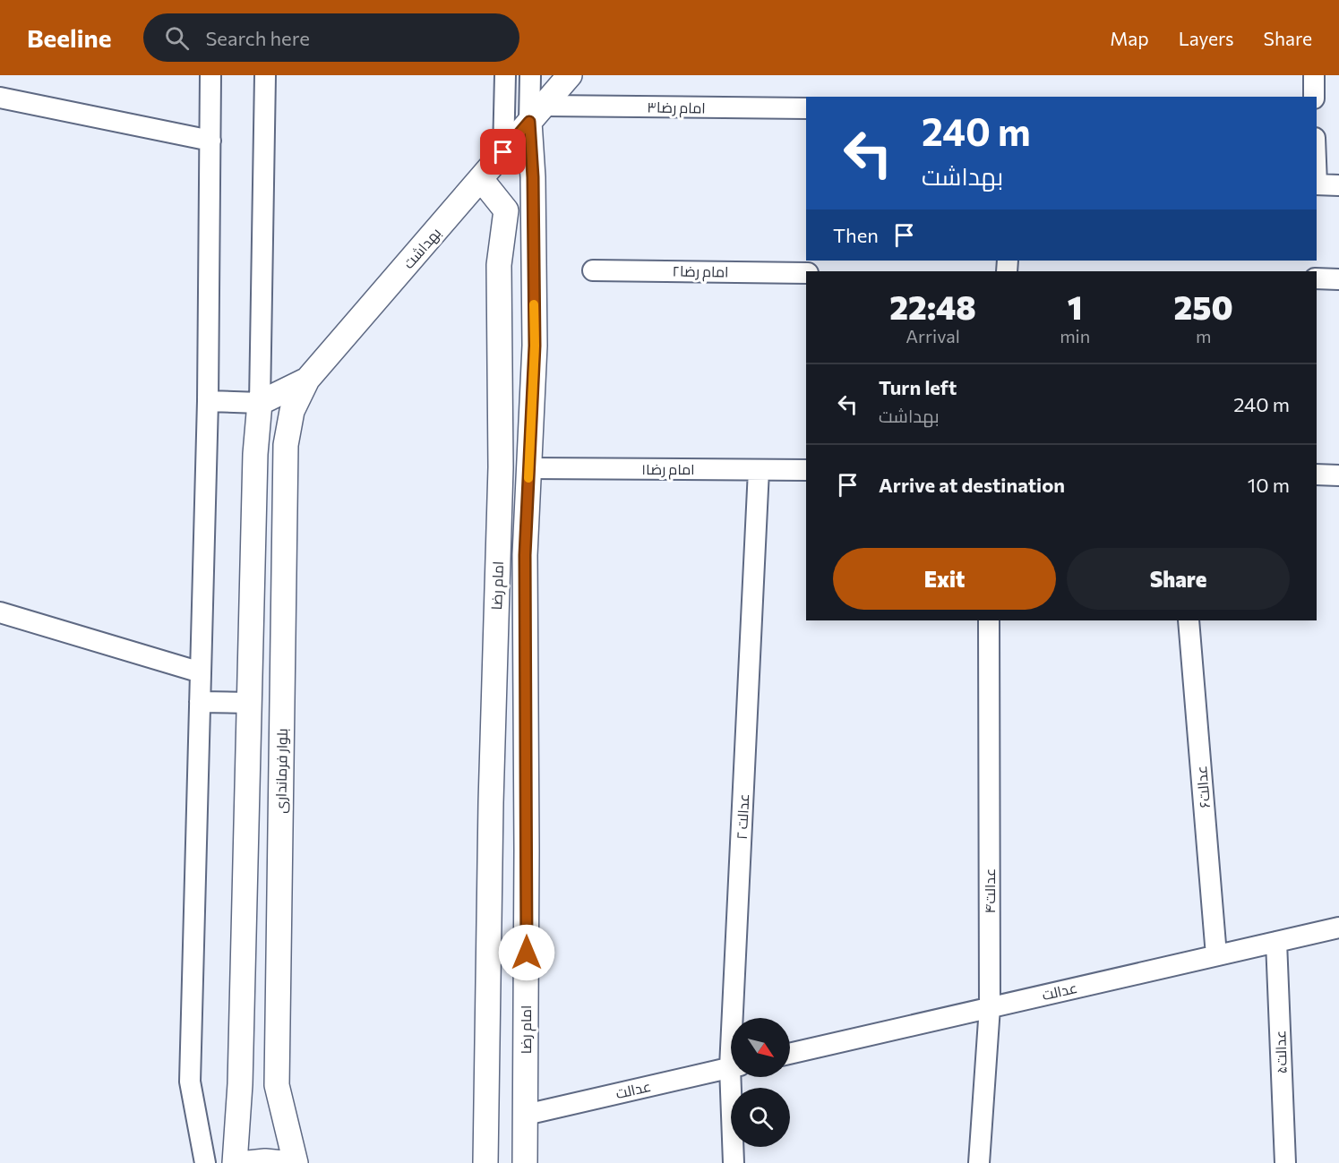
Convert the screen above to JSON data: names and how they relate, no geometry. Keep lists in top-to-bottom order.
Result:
{
  "streets": {
    "street": [
      "امام رضا۳",
      "بهداشت",
      "امام رضا۲",
      "امام رضا۱",
      "امام رضا",
      "بلوار فرمانداری",
      "عدالت۶",
      "عدالت ۲",
      "عدالت۴",
      "عدالت",
      "عدالت۵"
    ]
  },
  "crossings": [
    ["امام رضا۳", "بهداشت"],
    ["امام رضا۳", "امام رضا"],
    ["بهداشت", "امام رضا"],
    ["بهداشت", "بلوار فرمانداری"],
    ["امام رضا۱", "امام رضا"],
    ["امام رضا۱", "عدالت ۲"],
    ["امام رضا", "عدالت"],
    ["عدالت۶", "عدالت"],
    ["عدالت۴", "عدالت"],
    ["عدالت", "عدالت۵"]
  ],
  "north": "bottom right",
  "page": {
    "header": "Beeline",
    "search": "Search here",
    "nav": ["Map", "Layers", "Share"],
    "turn": ["240 m", "بهداشت"],
    "then": "Then",
    "eta": [
      "22:48",
      "Arrival",
      "1",
      "min",
      "250",
      "m"
    ],
    "list": [
      {
        "name": "Turn left",
        "note": "بهداشت",
        "value": "240 m"
      },
      {
        "name": "Arrive at destination",
        "value": "10 m"
      }
    ],
    "buttons": ["Exit", "Share"]
  }
}
